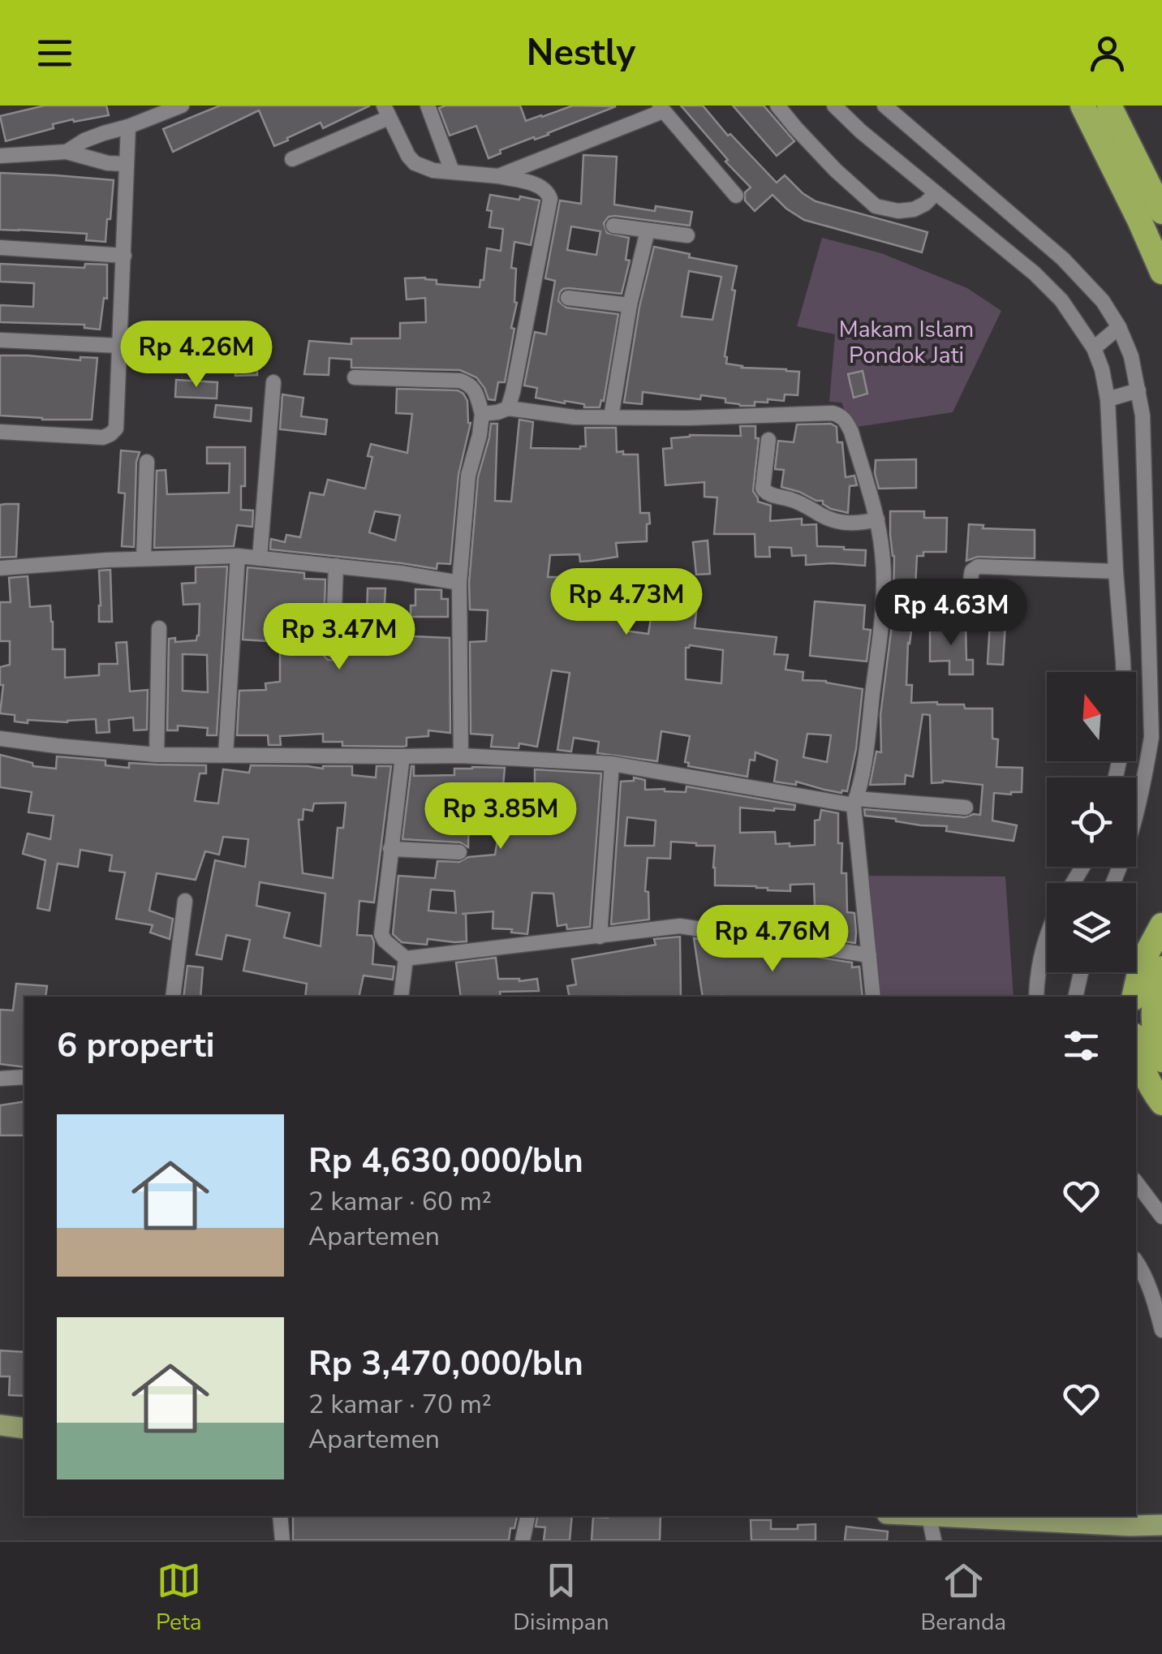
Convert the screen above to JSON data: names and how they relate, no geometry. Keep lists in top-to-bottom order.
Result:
{
  "parks": ["Makam Islam Pondok Jati"],
  "north": "top",
  "page": {
    "header": "Nestly",
    "price": [
      "Rp 4.26M",
      "Rp 4.73M",
      "Rp 4.63M",
      "Rp 3.47M",
      "Rp 3.85M",
      "Rp 4.76M"
    ],
    "heading": "6 properti",
    "list": [
      {
        "name": "Rp 4,630,000/bln",
        "note": "2 kamar · 60 m² · Apartemen"
      },
      {
        "name": "Rp 3,470,000/bln",
        "note": "2 kamar · 70 m² · Apartemen"
      }
    ],
    "tabs": ["Peta", "Disimpan", "Beranda"]
  }
}
